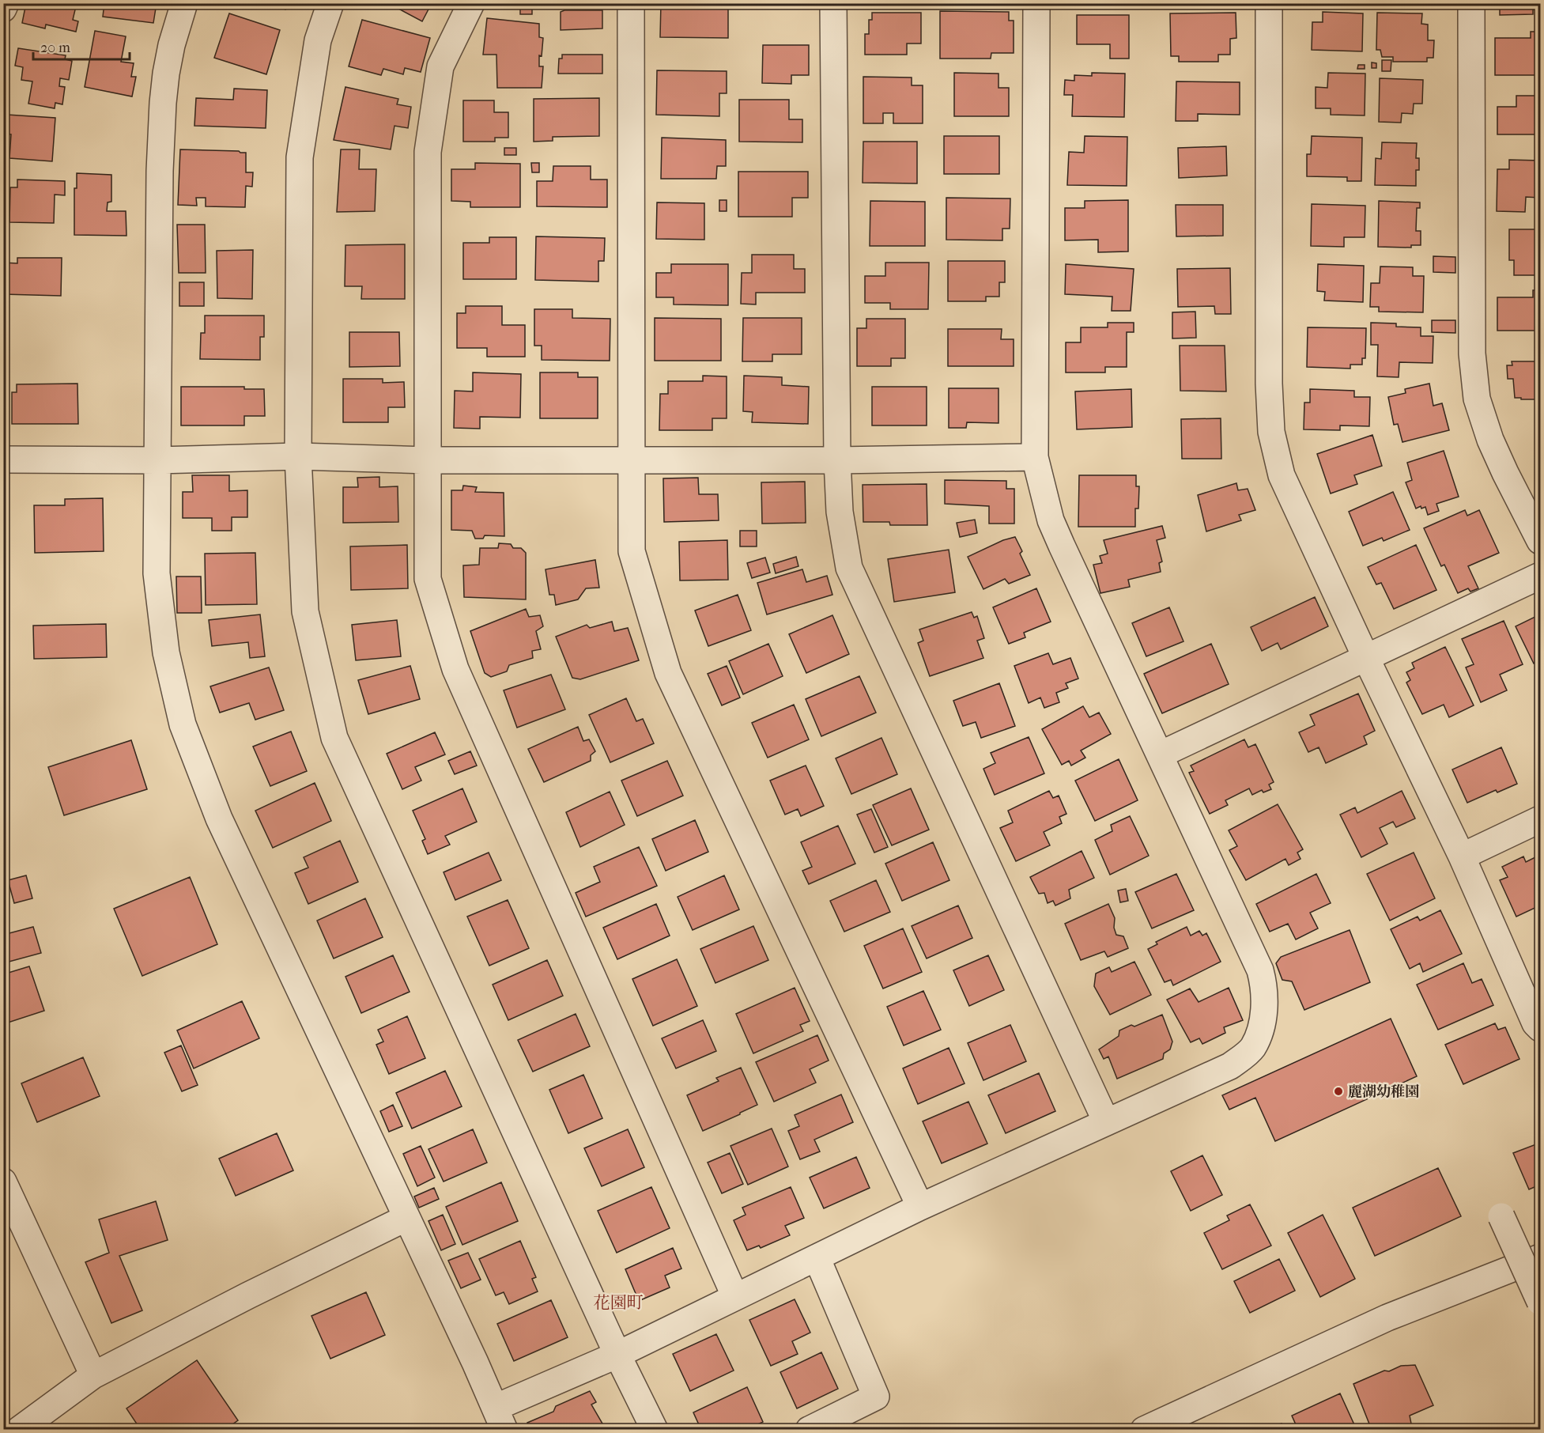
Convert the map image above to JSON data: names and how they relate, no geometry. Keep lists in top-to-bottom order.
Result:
{
  "districts": ["花園町"],
  "places": ["麗湖幼稚園"],
  "scale_bar": "20 m"
}
